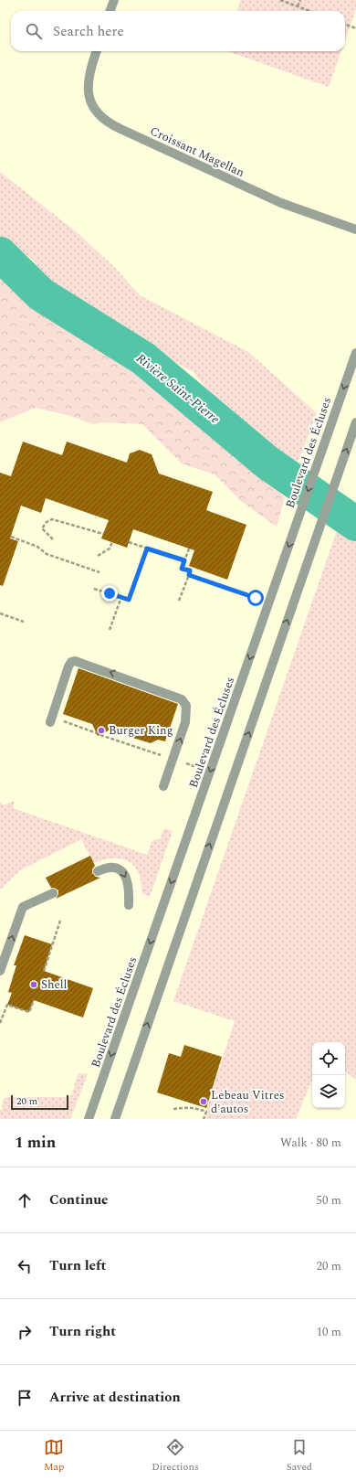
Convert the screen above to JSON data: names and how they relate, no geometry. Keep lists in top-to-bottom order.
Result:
{
  "streets": {
    "street": ["Croissant Magellan", "Boulevard des Écluses"]
  },
  "water": ["Rivière Saint-Pierre"],
  "places": ["Burger King", "Shell", "Lebeau Vitres d'autos"],
  "scale_bar": "20 m",
  "page": {
    "search": "Search here",
    "scale": "20 m",
    "heading": ["1 min", "Walk · 80 m"],
    "list": [
      ["Continue", "50 m"],
      ["Turn left", "20 m"],
      ["Turn right", "10 m"],
      "Arrive at destination"
    ],
    "nav": ["Map", "Directions", "Saved"]
  }
}
